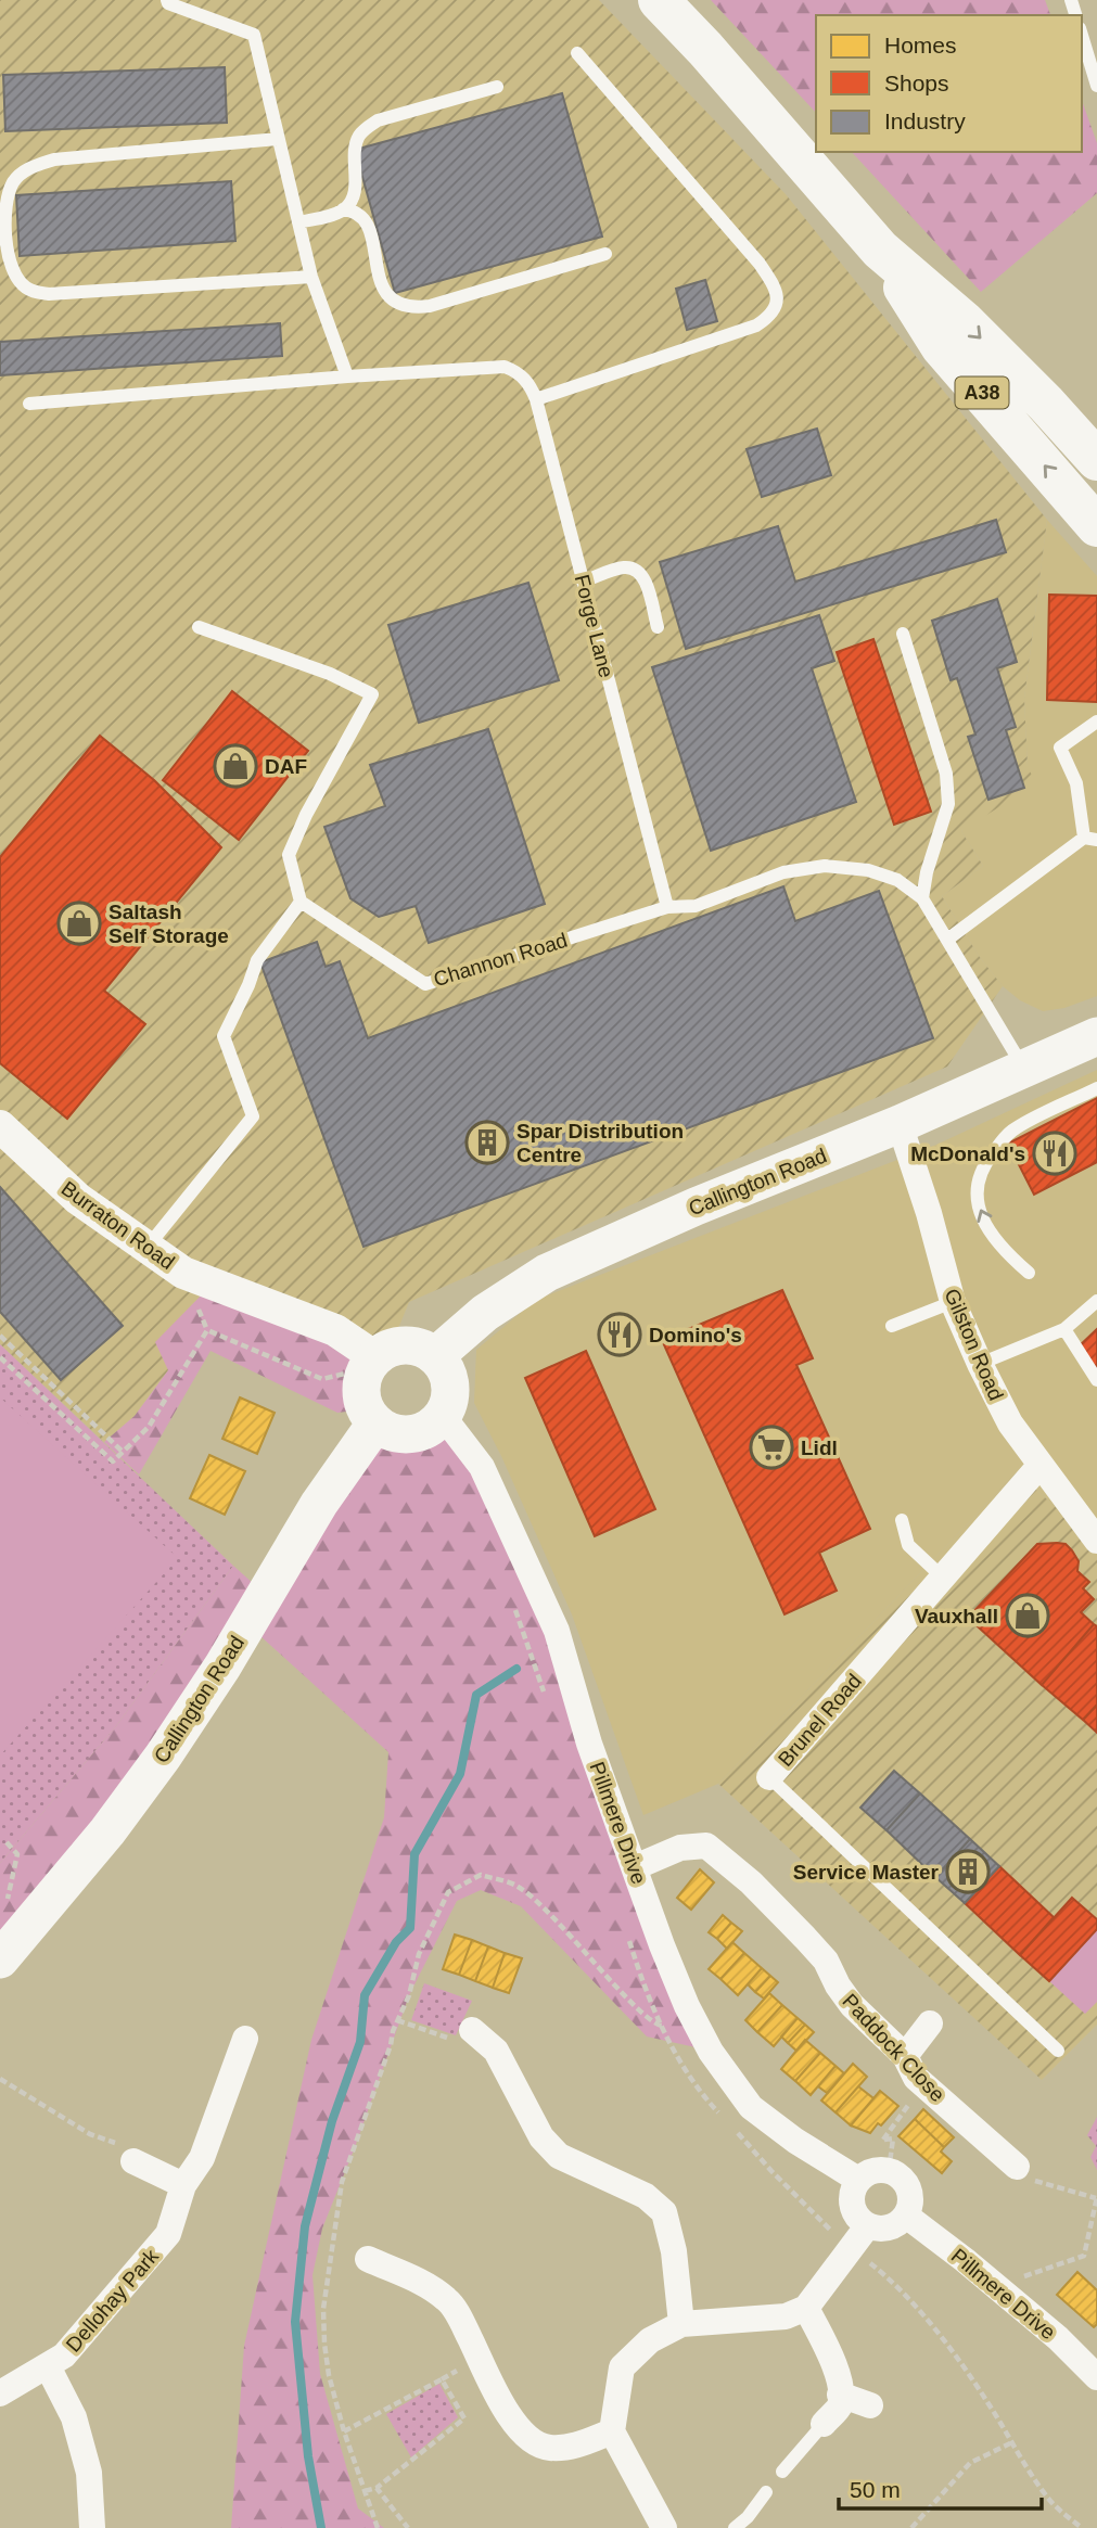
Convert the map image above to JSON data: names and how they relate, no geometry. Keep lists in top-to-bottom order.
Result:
{
  "streets": {
    "highway": ["A38"],
    "main road": ["Callington Road"],
    "street": [
      "Burraton Road",
      "Gilston Road",
      "Brunel Road",
      "Pillmere Drive",
      "Paddock Close",
      "Dellohay Park"
    ],
    "lane": ["Forge Lane", "Channon Road"]
  },
  "crossings": [
    ["Forge Lane", "Channon Road"],
    ["Channon Road", "Callington Road"],
    ["Callington Road", "Burraton Road"],
    ["Callington Road", "Gilston Road"],
    ["Callington Road", "Pillmere Drive"],
    ["Burraton Road", "Pillmere Drive"],
    ["Gilston Road", "Brunel Road"],
    ["Pillmere Drive", "Paddock Close"]
  ],
  "places": {
    "shop": ["DAF", "Saltash Self Storage", "Vauxhall"],
    "building": ["Spar Distribution Centre", "Service Master"],
    "restaurant": ["McDonald's", "Domino's"],
    "supermarket": ["Lidl"]
  },
  "legend": ["Homes", "Shops", "Industry"],
  "scale_bar": "50 m"
}
